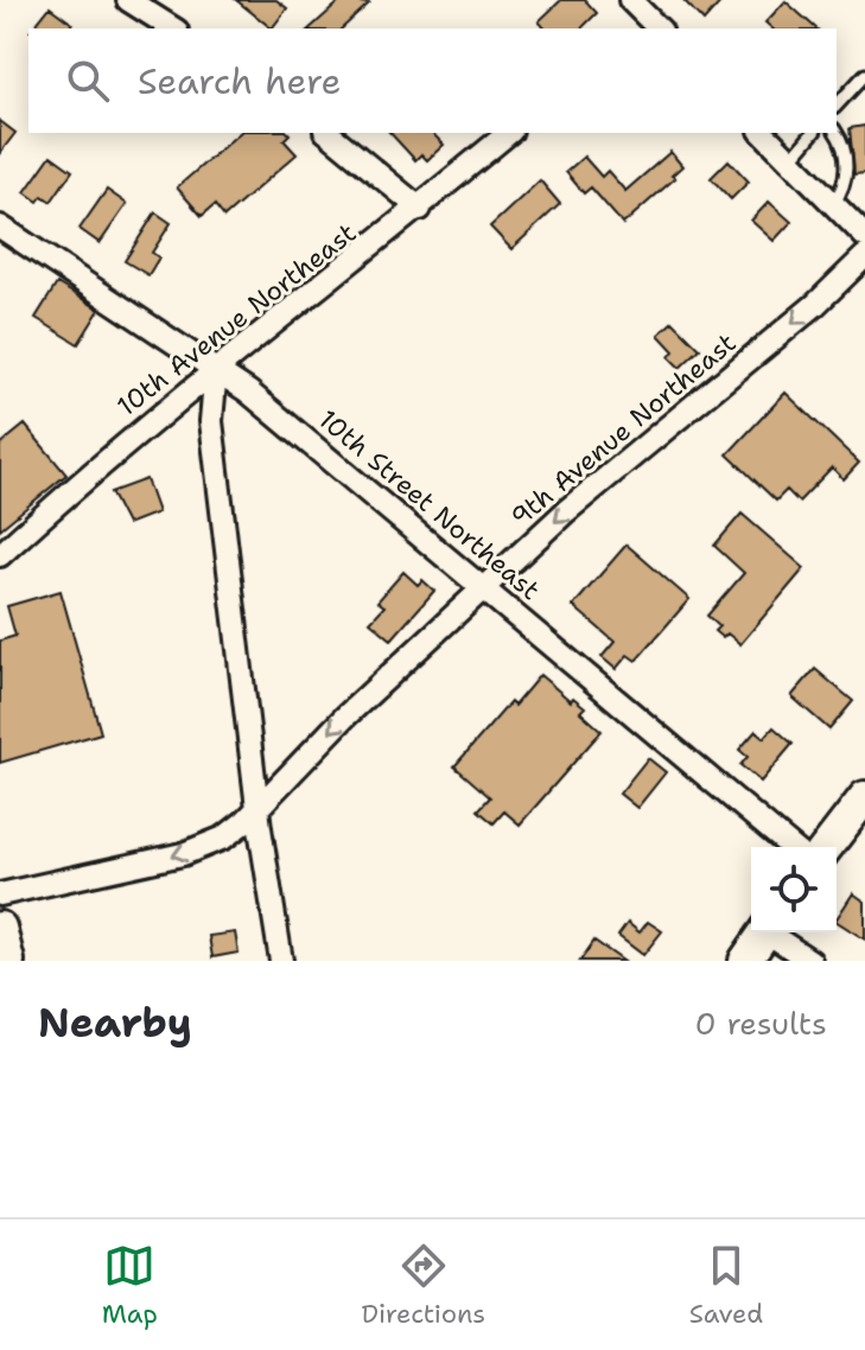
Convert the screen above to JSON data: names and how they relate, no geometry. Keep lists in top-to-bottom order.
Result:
{
  "streets": {
    "street": ["10th Avenue Northeast", "9th Avenue Northeast", "10th Street Northeast"]
  },
  "crossings": [
    ["10th Avenue Northeast", "10th Street Northeast"],
    ["9th Avenue Northeast", "10th Street Northeast"]
  ],
  "one_way": ["9th Avenue Northeast"],
  "page": {
    "search": "Search here",
    "heading": ["Nearby", "0 results"],
    "nav": ["Map", "Directions", "Saved"]
  }
}
